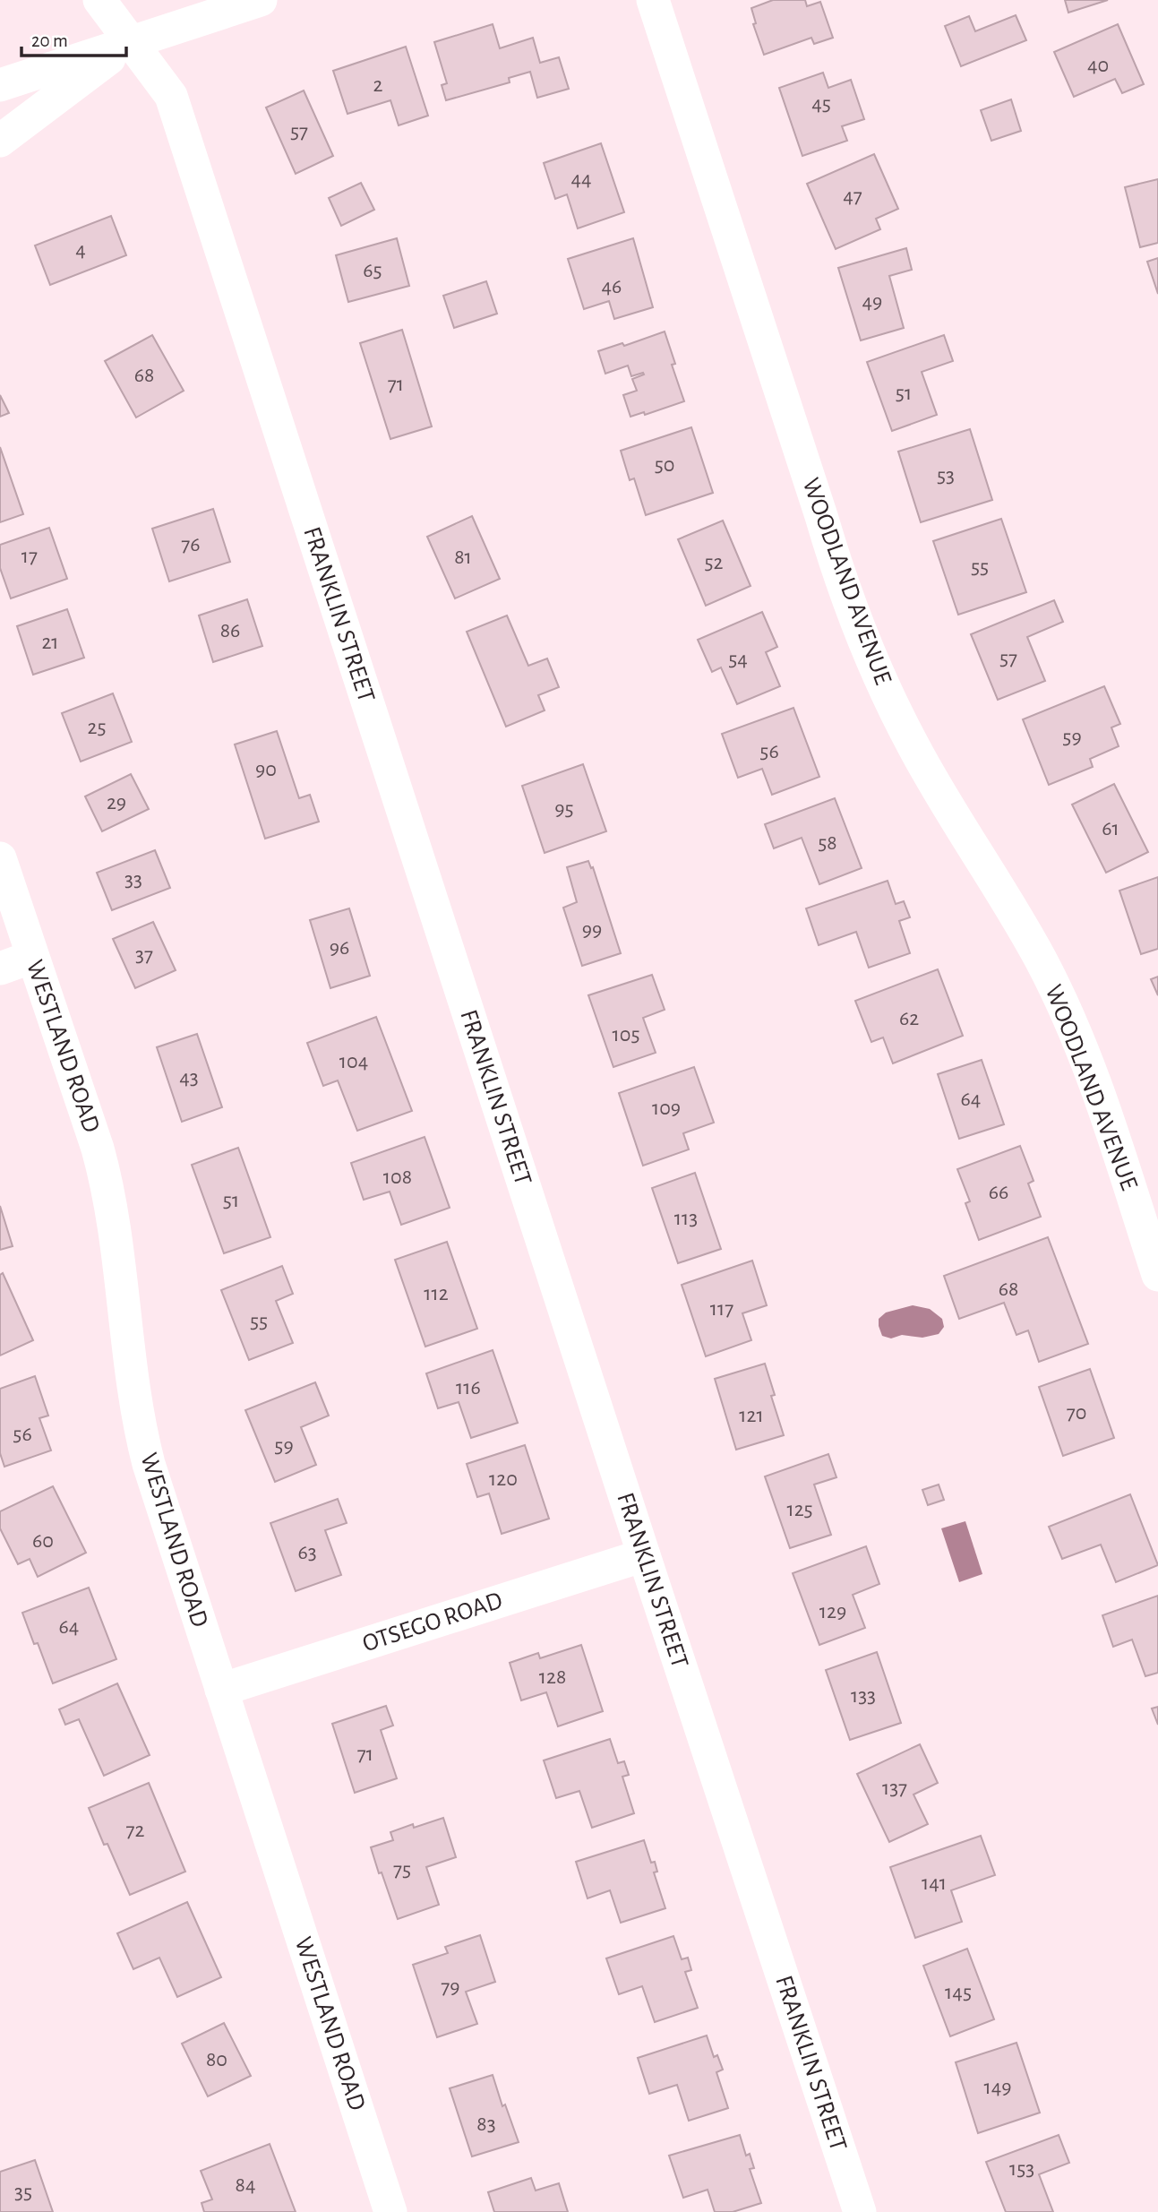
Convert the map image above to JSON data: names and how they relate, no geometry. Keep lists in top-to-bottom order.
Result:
{
  "streets": {
    "street": [
      "WOODLAND AVENUE",
      "FRANKLIN STREET",
      "WESTLAND ROAD",
      "OTSEGO ROAD"
    ]
  },
  "crossings": [
    ["FRANKLIN STREET", "OTSEGO ROAD"],
    ["WESTLAND ROAD", "OTSEGO ROAD"]
  ],
  "house_numbers": [
    "40",
    "2",
    "45",
    "57",
    "44",
    "47",
    "4",
    "65",
    "46",
    "49",
    "68",
    "71",
    "51",
    "50",
    "53",
    "76",
    "17",
    "81",
    "52",
    "55",
    "86",
    "21",
    "57",
    "54",
    "25",
    "59",
    "56",
    "90",
    "29",
    "95",
    "61",
    "58",
    "33",
    "99",
    "96",
    "37",
    "62",
    "105",
    "104",
    "43",
    "64",
    "109",
    "108",
    "66",
    "51",
    "113",
    "68",
    "112",
    "117",
    "55",
    "116",
    "70",
    "121",
    "56",
    "59",
    "120",
    "125",
    "60",
    "63",
    "129",
    "64",
    "128",
    "133",
    "71",
    "137",
    "72",
    "75",
    "141",
    "79",
    "145",
    "80",
    "149",
    "83",
    "153",
    "84",
    "35"
  ],
  "scale_bar": "20 m"
}
